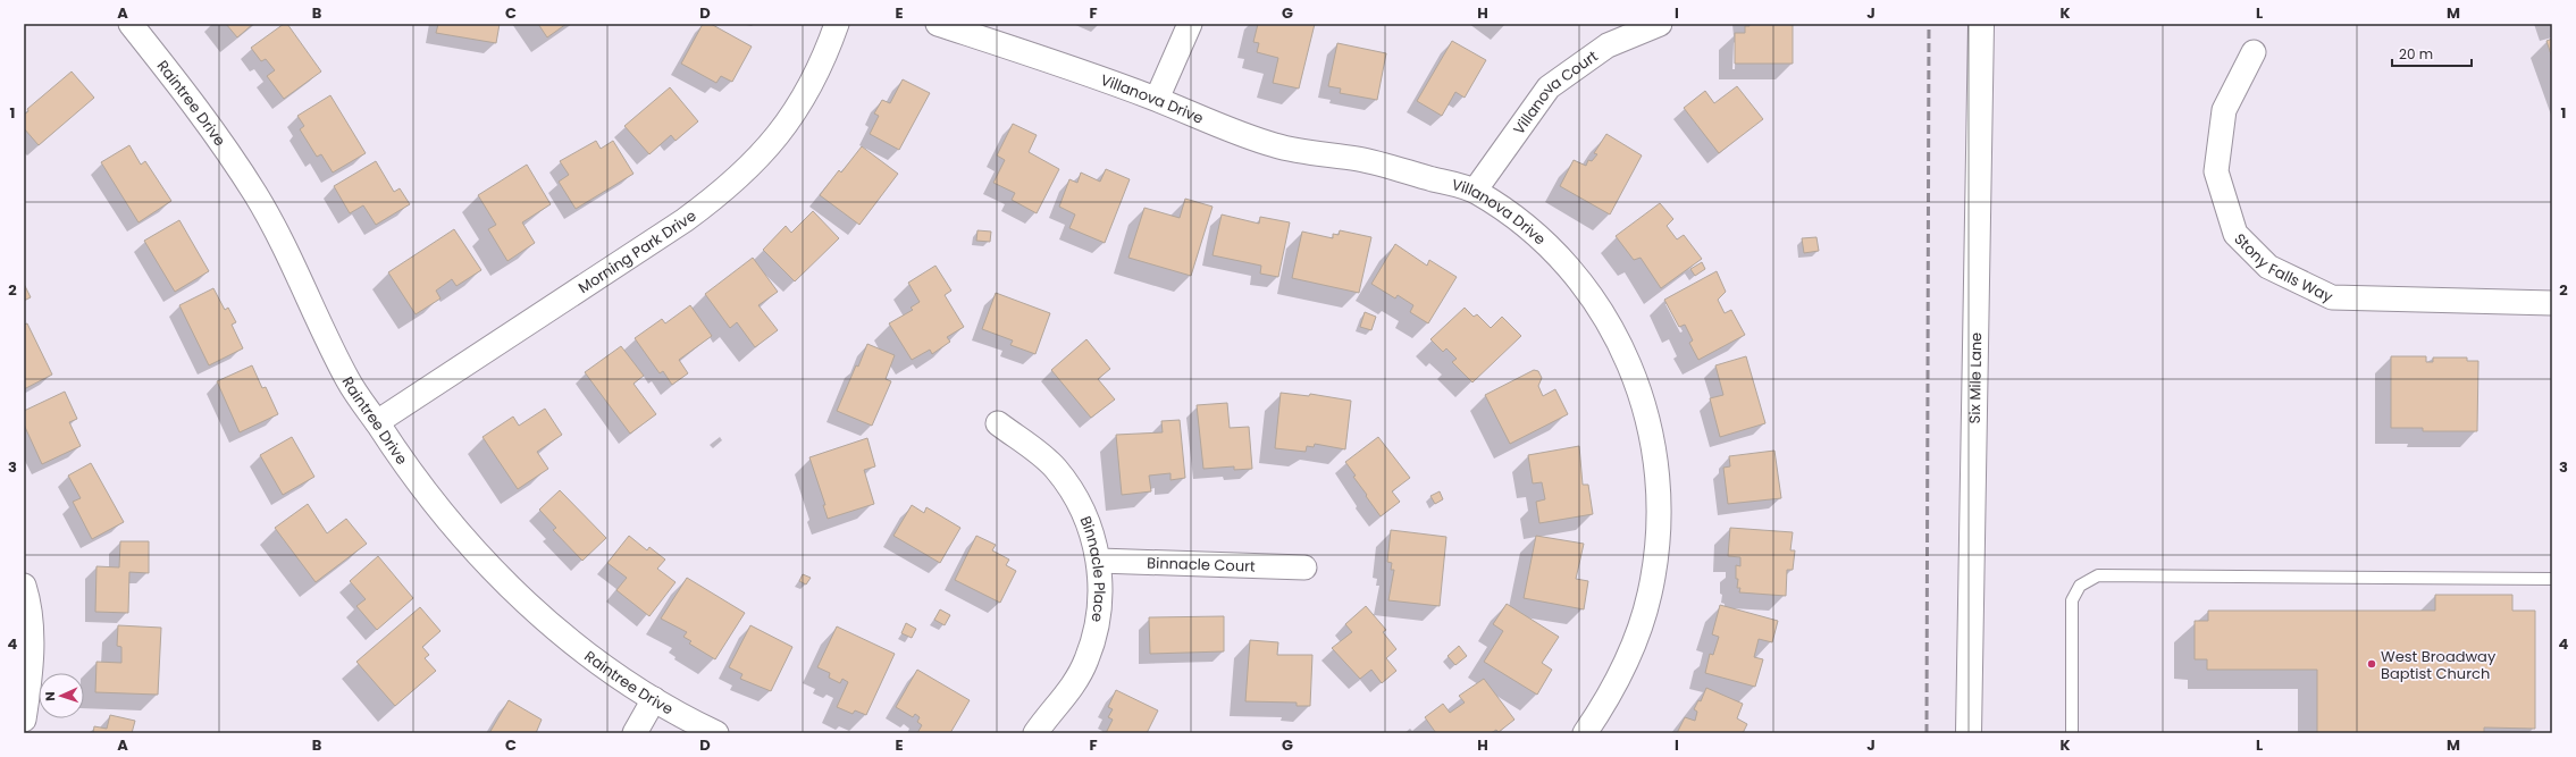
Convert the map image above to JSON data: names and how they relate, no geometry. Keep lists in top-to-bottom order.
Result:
{
  "streets": {
    "street": [
      "Villanova Court",
      "Villanova Drive",
      "Raintree Drive",
      "Morning Park Drive",
      "Stony Falls Way",
      "Six Mile Lane",
      "Binnacle Court",
      "Binnacle Place"
    ]
  },
  "crossings": [
    ["Villanova Court", "Villanova Drive"],
    ["Raintree Drive", "Morning Park Drive"],
    ["Binnacle Court", "Binnacle Place"]
  ],
  "places": ["West Broadway Baptist Church"],
  "scale_bar": "20 m",
  "north": "left",
  "grid": {
    "columns": [
      "A",
      "B",
      "C",
      "D",
      "E",
      "F",
      "G",
      "H",
      "I",
      "J",
      "K",
      "L",
      "M"
    ],
    "rows": [
      "1",
      "2",
      "3",
      "4"
    ]
  }
}
